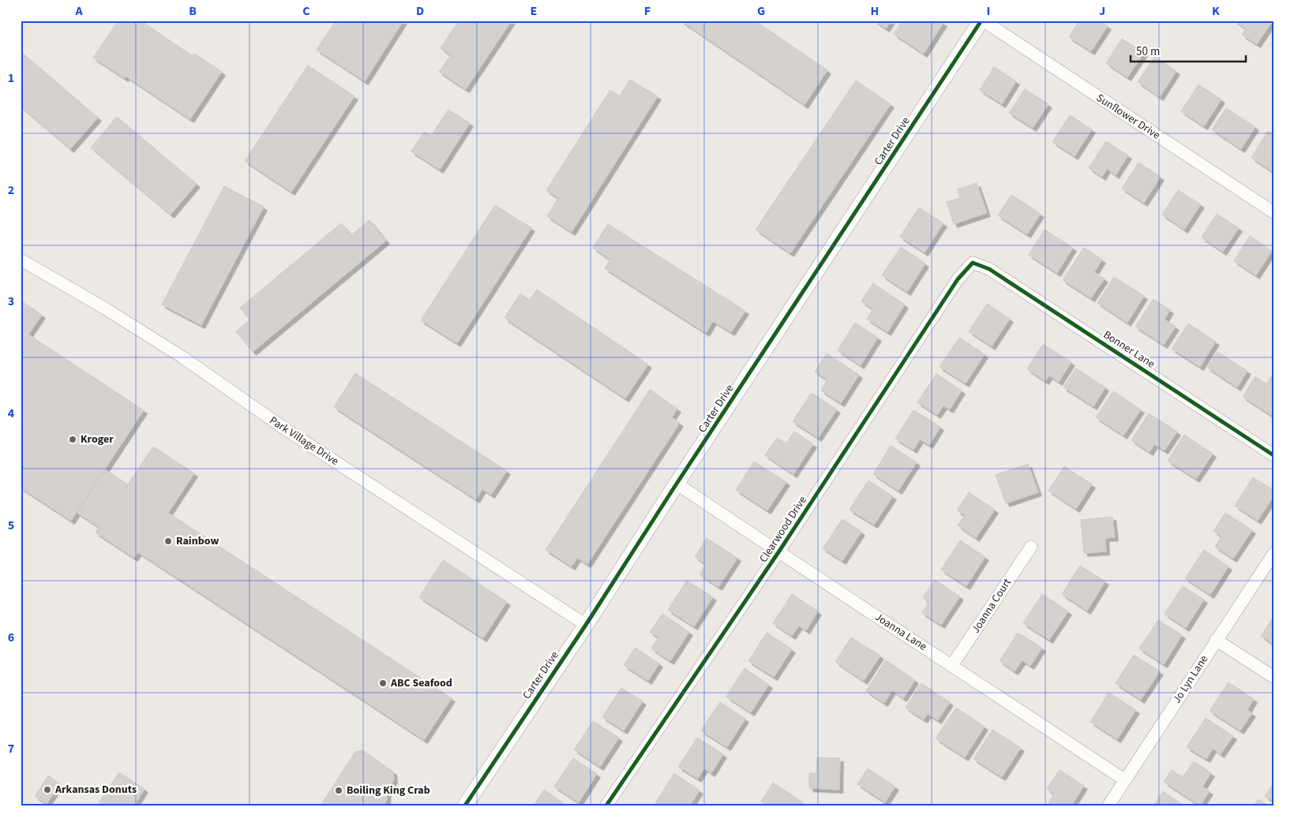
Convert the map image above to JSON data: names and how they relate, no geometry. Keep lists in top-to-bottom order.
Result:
{
  "streets": {
    "street": [
      "Sunflower Drive",
      "Carter Drive",
      "Bonner Lane",
      "Park Village Drive",
      "Clearwood Drive",
      "Joanna Court",
      "Joanna Lane",
      "Jo Lyn Lane"
    ]
  },
  "crossings": [
    ["Sunflower Drive", "Carter Drive"],
    ["Carter Drive", "Park Village Drive"],
    ["Carter Drive", "Joanna Lane"],
    ["Bonner Lane", "Clearwood Drive"],
    ["Clearwood Drive", "Joanna Lane"],
    ["Joanna Court", "Joanna Lane"],
    ["Joanna Lane", "Jo Lyn Lane"]
  ],
  "places": [
    "Kroger",
    "Rainbow",
    "ABC Seafood",
    "Arkansas Donuts",
    "Boiling King Crab"
  ],
  "scale_bar": "50 m",
  "grid": {
    "columns": [
      "A",
      "B",
      "C",
      "D",
      "E",
      "F",
      "G",
      "H",
      "I",
      "J",
      "K"
    ],
    "rows": [
      "1",
      "2",
      "3",
      "4",
      "5",
      "6",
      "7"
    ]
  }
}
